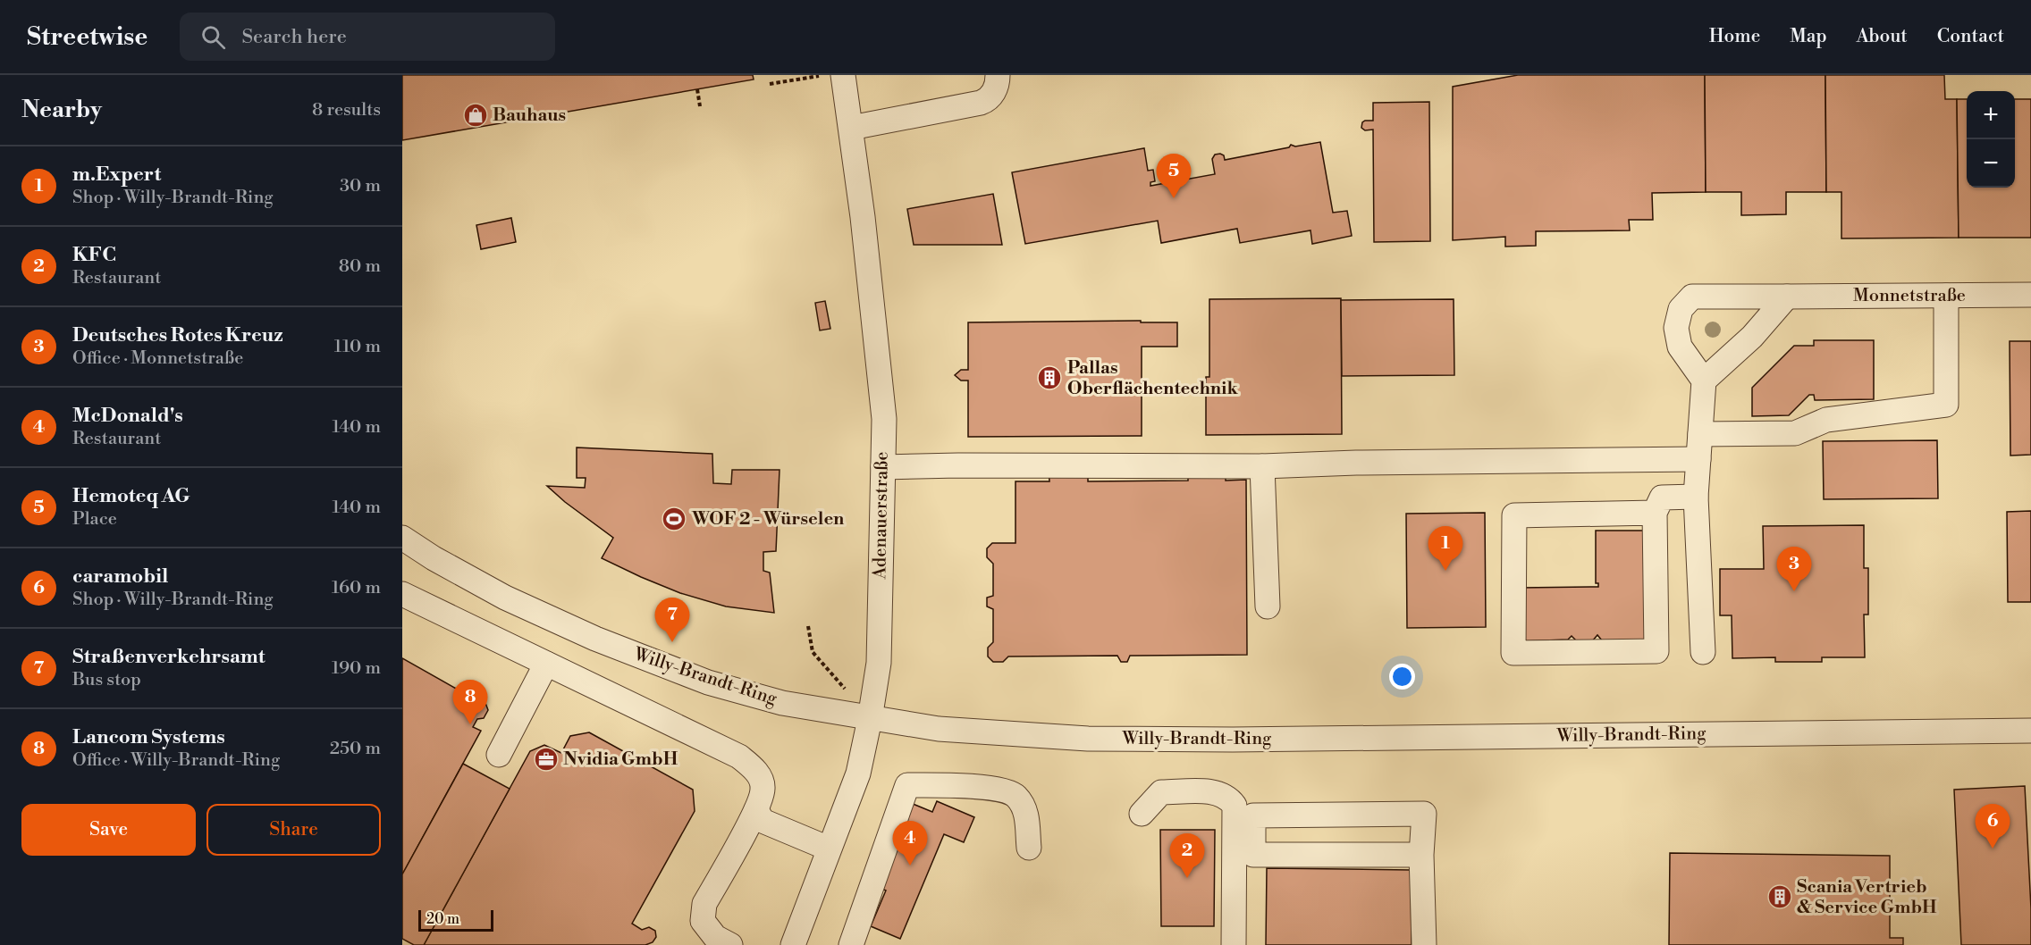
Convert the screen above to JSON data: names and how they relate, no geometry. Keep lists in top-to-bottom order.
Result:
{
  "streets": {
    "street": ["Monnetstraße", "Adenauerstraße", "Willy-Brandt-Ring"]
  },
  "crossings": [
    ["Adenauerstraße", "Willy-Brandt-Ring"]
  ],
  "places": {
    "shop": ["Bauhaus"],
    "building": ["Pallas Oberflächentechnik", "Scania Vertrieb & Service GmbH"],
    "sports": ["WOF 2 - Würselen"],
    "office": ["Nvidia GmbH"]
  },
  "scale_bar": "20 m",
  "page": {
    "header": "Streetwise",
    "search": "Search here",
    "nav": [
      "Home",
      "Map",
      "About",
      "Contact"
    ],
    "heading": ["Nearby", "8 results"],
    "map_buttons": ["+", "−"],
    "list": [
      {
        "mark": "1",
        "name": "m.Expert",
        "note": "Shop · Willy-Brandt-Ring",
        "value": "30 m"
      },
      {
        "mark": "2",
        "name": "KFC",
        "note": "Restaurant",
        "value": "80 m"
      },
      {
        "mark": "3",
        "name": "Deutsches Rotes Kreuz",
        "note": "Office · Monnetstraße",
        "value": "110 m"
      },
      {
        "mark": "4",
        "name": "McDonald's",
        "note": "Restaurant",
        "value": "140 m"
      },
      {
        "mark": "5",
        "name": "Hemoteq AG",
        "note": "Place",
        "value": "140 m"
      },
      {
        "mark": "6",
        "name": "caramobil",
        "note": "Shop · Willy-Brandt-Ring",
        "value": "160 m"
      },
      {
        "mark": "7",
        "name": "Straßenverkehrsamt",
        "note": "Bus stop",
        "value": "190 m"
      },
      {
        "mark": "8",
        "name": "Lancom Systems",
        "note": "Office · Willy-Brandt-Ring",
        "value": "250 m"
      }
    ],
    "pins": [
      "5",
      "1",
      "3",
      "7",
      "8",
      "6",
      "4",
      "2"
    ],
    "buttons": ["Save", "Share"],
    "scale": "20 m"
  }
}
